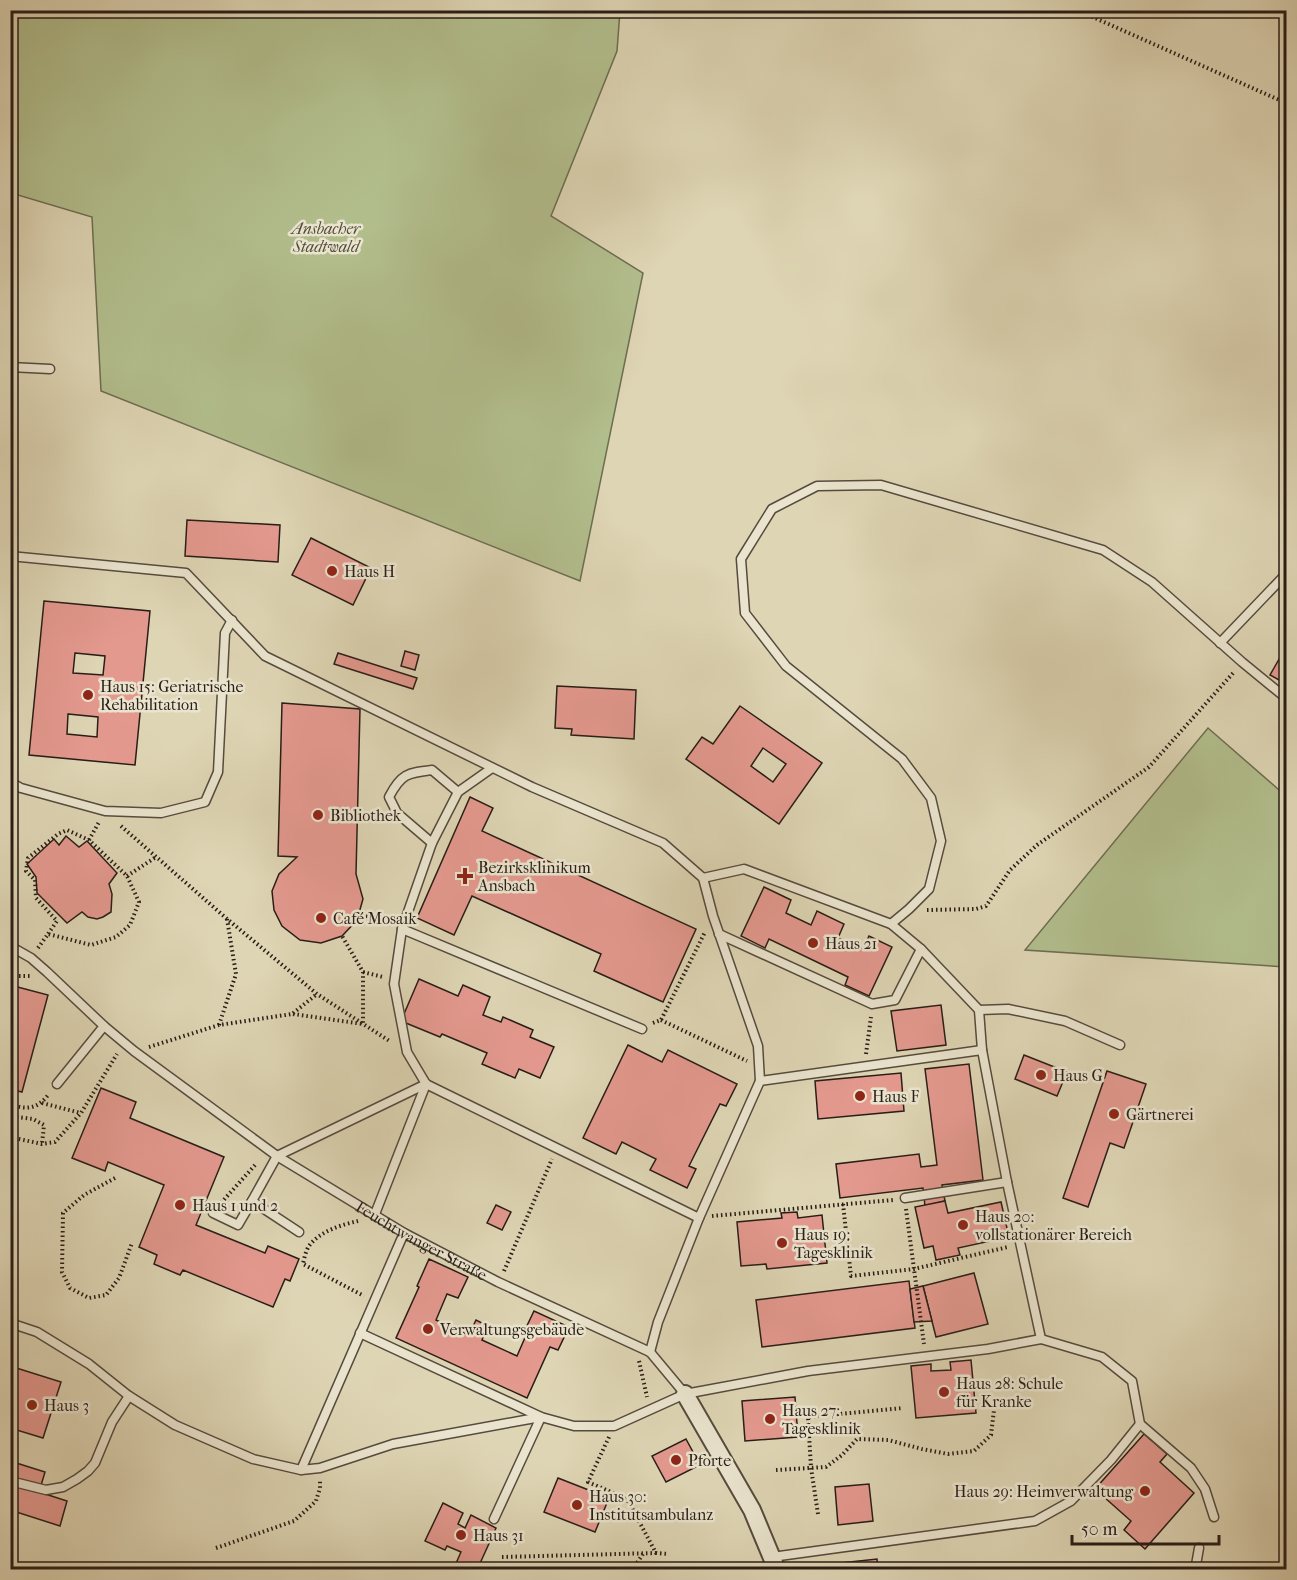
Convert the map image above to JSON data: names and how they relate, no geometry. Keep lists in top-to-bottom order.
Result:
{
  "streets": {
    "street": ["Feuchtwanger Straße"]
  },
  "parks": ["Ansbacher Stadtwald"],
  "places": {
    "other": [
      "Haus H",
      "Haus 15: Geriatrische Rehabilitation",
      "Bibliothek",
      "Café Mosaik",
      "Haus 21",
      "Haus G",
      "Haus F",
      "Gärtnerei",
      "Haus 1 und 2",
      "Haus 20: vollstationärer Bereich",
      "Haus 19: Tagesklinik",
      "Verwaltungsgebäude",
      "Haus 28: Schule für Kranke",
      "Haus 3",
      "Haus 27: Tagesklinik",
      "Pforte",
      "Haus 29: Heimverwaltung",
      "Haus 30: Institutsambulanz",
      "Haus 31"
    ],
    "health": ["Bezirksklinikum Ansbach"]
  },
  "scale_bar": "50 m"
}
